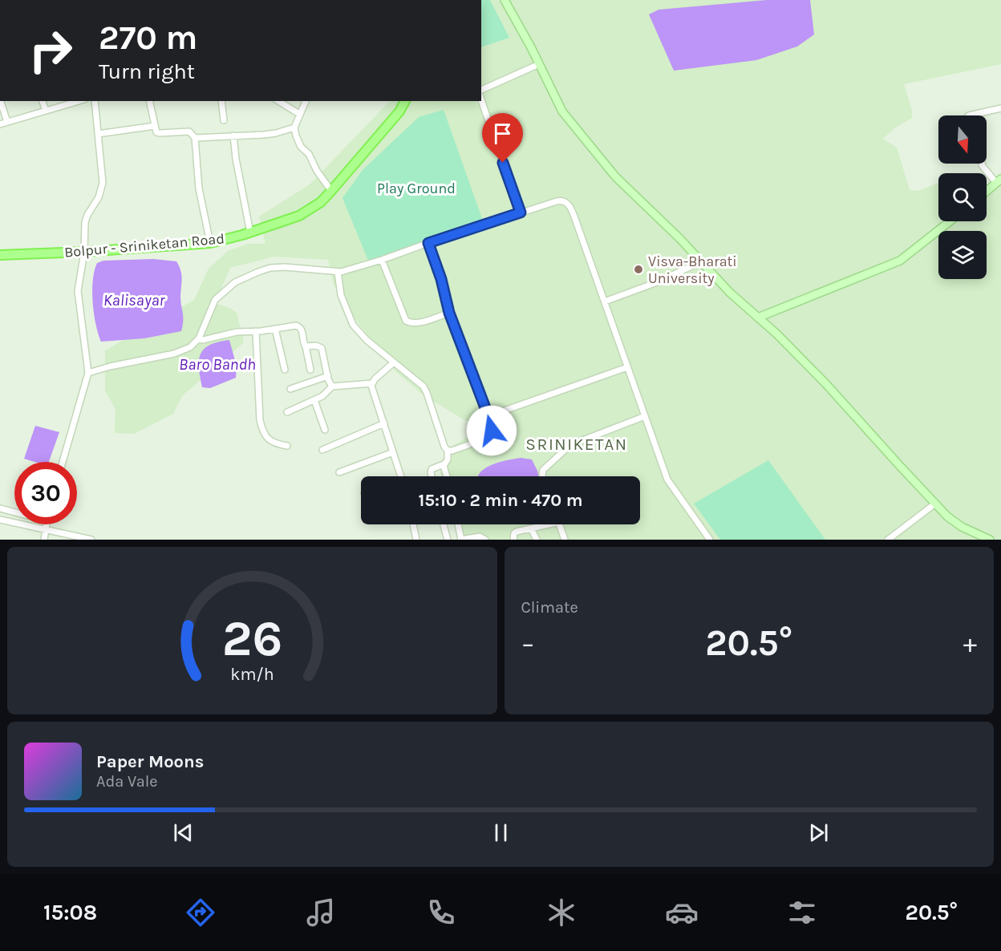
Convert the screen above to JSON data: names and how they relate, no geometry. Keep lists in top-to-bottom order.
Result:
{
  "streets": {
    "main road": ["Bolpur - Sriniketan Road"]
  },
  "districts": ["SRINIKETAN"],
  "water": ["Kalisayar", "Baro Bandh"],
  "parks": ["Play Ground"],
  "places": ["Visva-Bharati University"],
  "north": "bottom",
  "page": {
    "turn": ["270 m", "Turn right"],
    "limit": "30",
    "trip": "15:10 · 2 min · 470 m",
    "tile": "Climate",
    "heat": ["−", "20.5°", "+"],
    "song": ["Paper Moons", "Ada Vale"],
    "tabs": ["15:08", "20.5°"],
    "gauge": ["26", "km/h"]
  }
}
